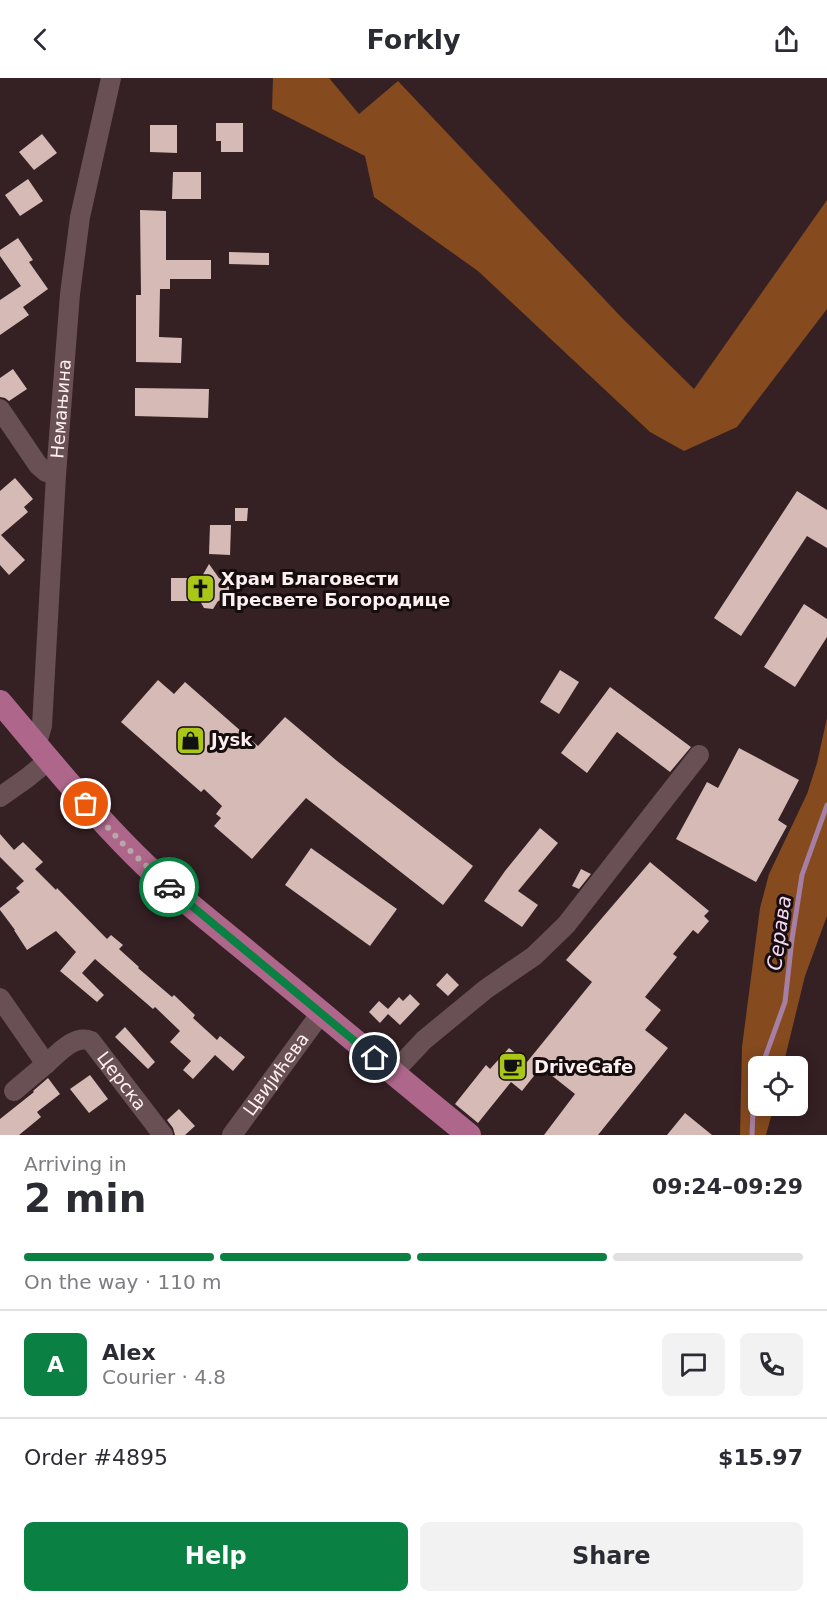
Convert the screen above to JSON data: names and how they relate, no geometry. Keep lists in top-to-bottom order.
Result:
{
  "streets": {
    "street": ["Немањина", "Цвијићева", "Церска"]
  },
  "water": ["Серава"],
  "places": {
    "church": ["Храм Благовести Пресвете Богородице"],
    "shop": ["Jysk"],
    "cafe": ["DriveCafe"]
  },
  "page": {
    "header": "Forkly",
    "heading": ["2 min", "Arriving in", "09:24–09:29"],
    "panel": [
      "Alex",
      "Courier · 4.8",
      "Order #4895",
      "$15.97"
    ],
    "bar": "On the way · 110 m",
    "round": "A",
    "buttons": ["Help", "Share"]
  }
}
